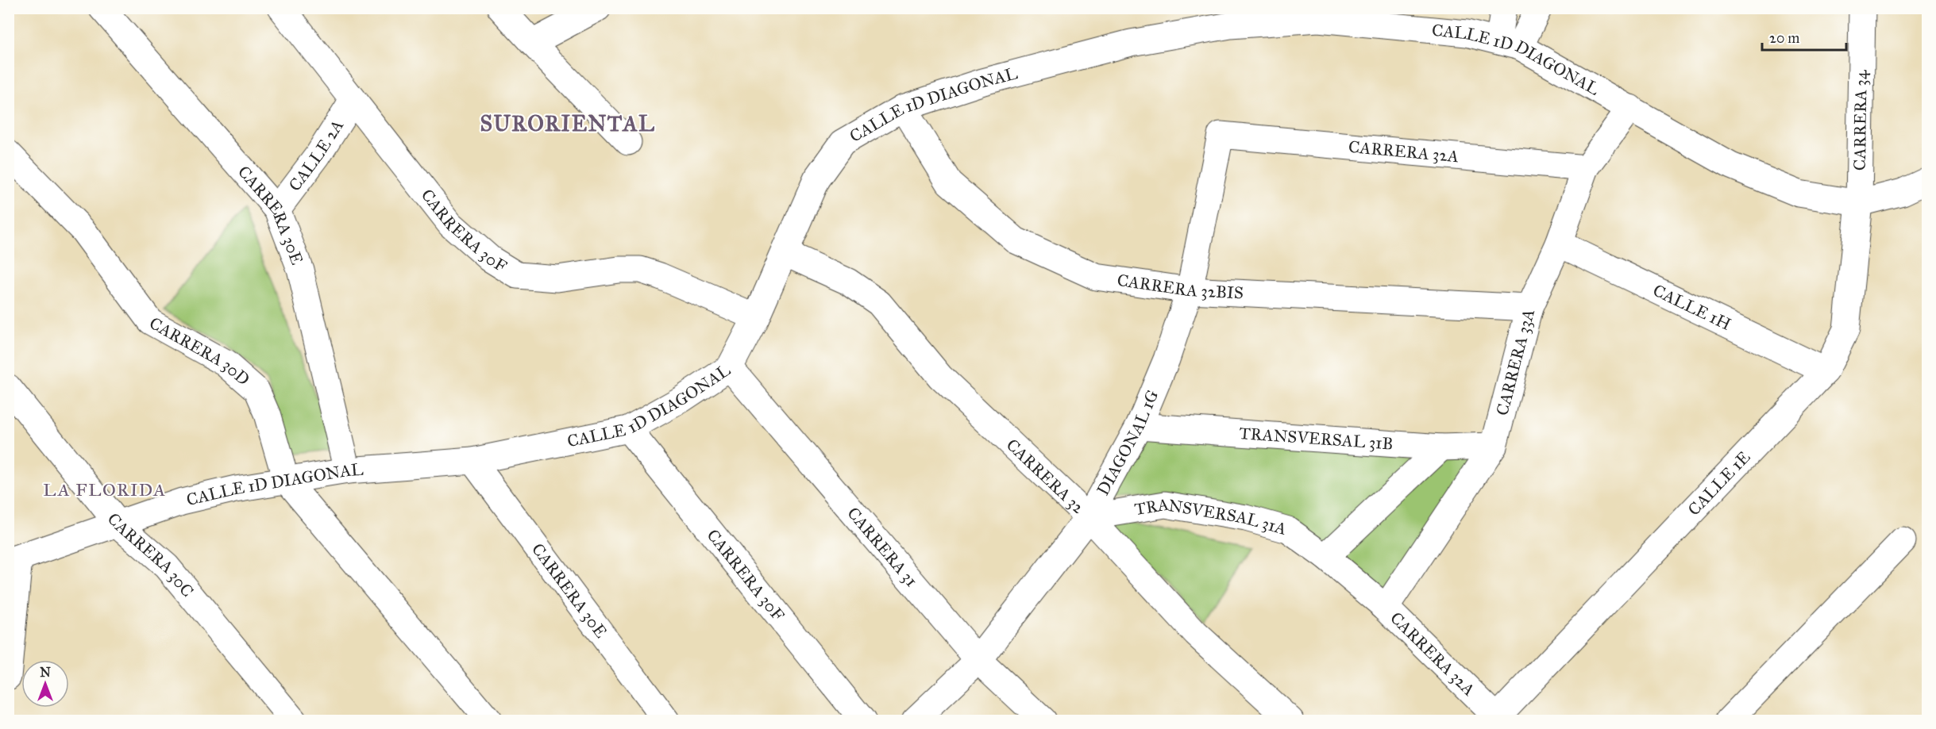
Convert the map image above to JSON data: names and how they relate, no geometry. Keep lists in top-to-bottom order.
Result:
{
  "streets": {
    "street": [
      "CALLE 1D DIAGONAL",
      "CARRERA 34",
      "CARRERA 32A",
      "CALLE 2A",
      "CARRERA 30E",
      "CARRERA 30F",
      "CARRERA 32BIS",
      "CALLE 1H",
      "CARRERA 30D",
      "CARRERA 33A",
      "TRANSVERSAL 31B",
      "DIAGONAL 1G",
      "CARRERA 32",
      "CALLE 1E",
      "TRANSVERSAL 31A",
      "CARRERA 31",
      "CARRERA 30C"
    ]
  },
  "crossings": [
    ["CALLE 1D DIAGONAL", "CARRERA 34"],
    ["CALLE 1D DIAGONAL", "CARRERA 30E"],
    ["CALLE 1D DIAGONAL", "CARRERA 30F"],
    ["CALLE 1D DIAGONAL", "CARRERA 32BIS"],
    ["CALLE 1D DIAGONAL", "CARRERA 30D"],
    ["CALLE 1D DIAGONAL", "CARRERA 33A"],
    ["CALLE 1D DIAGONAL", "CARRERA 32"],
    ["CALLE 1D DIAGONAL", "CALLE 1E"],
    ["CALLE 1D DIAGONAL", "CARRERA 31"],
    ["CALLE 1D DIAGONAL", "CARRERA 30C"],
    ["CARRERA 34", "CALLE 1E"],
    ["CARRERA 32A", "CARRERA 33A"],
    ["CARRERA 32A", "DIAGONAL 1G"],
    ["CARRERA 32A", "CALLE 1E"],
    ["CARRERA 32A", "TRANSVERSAL 31A"],
    ["CALLE 2A", "CARRERA 30E"],
    ["CALLE 2A", "CARRERA 30F"],
    ["CARRERA 32BIS", "CARRERA 33A"],
    ["CARRERA 32BIS", "DIAGONAL 1G"],
    ["CALLE 1H", "CARRERA 33A"],
    ["CALLE 1H", "CALLE 1E"],
    ["CARRERA 33A", "TRANSVERSAL 31B"],
    ["CARRERA 33A", "TRANSVERSAL 31A"],
    ["TRANSVERSAL 31B", "DIAGONAL 1G"],
    ["DIAGONAL 1G", "CARRERA 32"],
    ["DIAGONAL 1G", "TRANSVERSAL 31A"],
    ["DIAGONAL 1G", "CARRERA 31"],
    ["CARRERA 32", "TRANSVERSAL 31A"]
  ],
  "districts": ["SURORIENTAL", "LA FLORIDA"],
  "scale_bar": "20 m",
  "north": "top"
}
